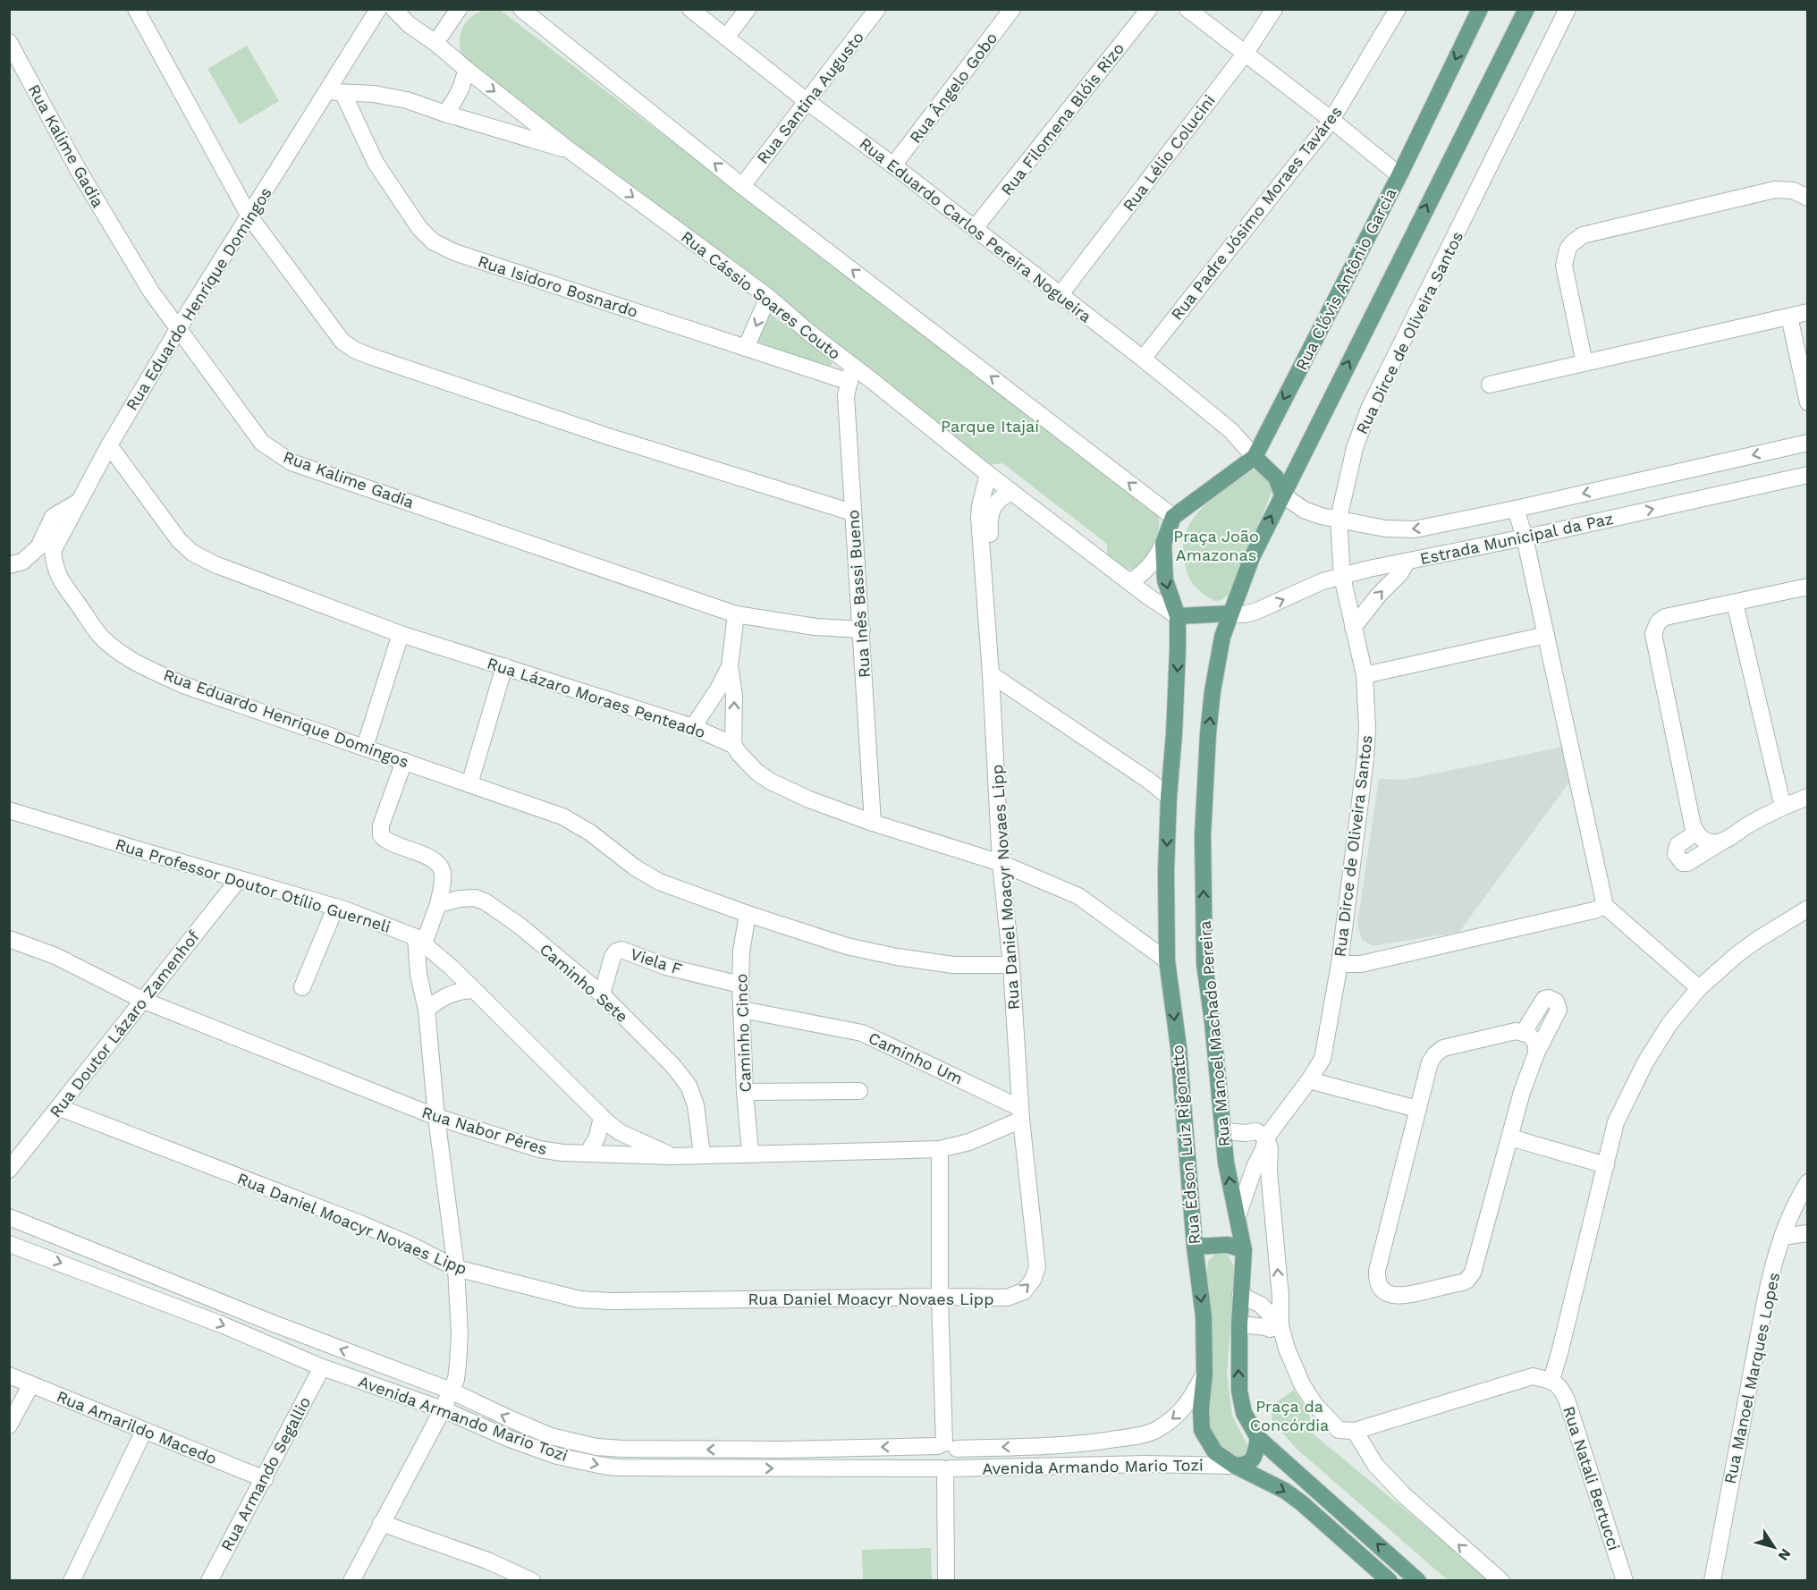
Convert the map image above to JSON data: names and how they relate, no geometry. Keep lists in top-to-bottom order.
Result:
{
  "streets": {
    "main road": ["Rua Clóvis Antônio Garcia", "Rua Manoel Machado Pereira", "Rua Édson Luiz Rigonatto"],
    "street": [
      "Rua Ângelo Gobo",
      "Rua Santina Augusto",
      "Rua Filomena Blóis Rizo",
      "Rua Kalime Gadia",
      "Rua Lélio Colucini",
      "Rua Padre Jósimo Moraes Taváres",
      "Rua Eduardo Carlos Pereira Nogueira",
      "Rua Isidoro Bosnardo",
      "Rua Cássio Soares Couto",
      "Rua Eduardo Henrique Domingos",
      "Rua Dirce de Oliveira Santos",
      "Estrada Municipal da Paz",
      "Rua Inês Bassi Bueno",
      "Rua Lázaro Moraes Penteado",
      "Rua Professor Doutor Otílio Guerneli",
      "Rua Daniel Moacyr Novaes Lipp",
      "Viela F",
      "Caminho Sete",
      "Rua Doutor Lázaro Zamenhof",
      "Caminho Cinco",
      "Caminho Um",
      "Rua Nabor Péres",
      "Rua Manoel Marques Lopes",
      "Avenida Armando Mario Tozi",
      "Rua Amarildo Macedo",
      "Rua Armando Segallio",
      "Rua Natali Bertucci"
    ]
  },
  "crossings": [
    ["Rua Ângelo Gobo", "Rua Eduardo Carlos Pereira Nogueira"],
    ["Rua Santina Augusto", "Rua Eduardo Carlos Pereira Nogueira"],
    ["Rua Filomena Blóis Rizo", "Rua Eduardo Carlos Pereira Nogueira"],
    ["Rua Kalime Gadia", "Rua Eduardo Henrique Domingos"],
    ["Rua Kalime Gadia", "Rua Inês Bassi Bueno"],
    ["Rua Lélio Colucini", "Rua Eduardo Carlos Pereira Nogueira"],
    ["Rua Padre Jósimo Moraes Taváres", "Rua Eduardo Carlos Pereira Nogueira"],
    ["Rua Eduardo Carlos Pereira Nogueira", "Rua Clóvis Antônio Garcia"],
    ["Rua Isidoro Bosnardo", "Rua Cássio Soares Couto"],
    ["Rua Isidoro Bosnardo", "Rua Eduardo Henrique Domingos"],
    ["Rua Isidoro Bosnardo", "Rua Inês Bassi Bueno"],
    ["Rua Cássio Soares Couto", "Rua Inês Bassi Bueno"],
    ["Rua Cássio Soares Couto", "Rua Daniel Moacyr Novaes Lipp"],
    ["Rua Cássio Soares Couto", "Rua Édson Luiz Rigonatto"],
    ["Rua Eduardo Henrique Domingos", "Rua Lázaro Moraes Penteado"],
    ["Rua Eduardo Henrique Domingos", "Rua Daniel Moacyr Novaes Lipp"],
    ["Rua Eduardo Henrique Domingos", "Caminho Cinco"],
    ["Rua Dirce de Oliveira Santos", "Estrada Municipal da Paz"],
    ["Rua Dirce de Oliveira Santos", "Rua Manoel Machado Pereira"],
    ["Estrada Municipal da Paz", "Rua Manoel Machado Pereira"],
    ["Rua Inês Bassi Bueno", "Rua Lázaro Moraes Penteado"],
    ["Rua Lázaro Moraes Penteado", "Rua Daniel Moacyr Novaes Lipp"],
    ["Rua Lázaro Moraes Penteado", "Rua Édson Luiz Rigonatto"],
    ["Rua Professor Doutor Otílio Guerneli", "Rua Doutor Lázaro Zamenhof"],
    ["Rua Professor Doutor Otílio Guerneli", "Rua Nabor Péres"],
    ["Rua Daniel Moacyr Novaes Lipp", "Rua Doutor Lázaro Zamenhof"],
    ["Rua Daniel Moacyr Novaes Lipp", "Caminho Um"],
    ["Rua Daniel Moacyr Novaes Lipp", "Rua Nabor Péres"],
    ["Viela F", "Caminho Sete"],
    ["Viela F", "Caminho Cinco"],
    ["Caminho Sete", "Rua Nabor Péres"],
    ["Rua Doutor Lázaro Zamenhof", "Rua Nabor Péres"],
    ["Caminho Cinco", "Caminho Um"],
    ["Caminho Cinco", "Rua Nabor Péres"],
    ["Caminho Um", "Rua Nabor Péres"],
    ["Rua Édson Luiz Rigonatto", "Avenida Armando Mario Tozi"],
    ["Avenida Armando Mario Tozi", "Rua Armando Segallio"],
    ["Rua Amarildo Macedo", "Rua Armando Segallio"]
  ],
  "one_way": ["Rua Manoel Machado Pereira", "Rua Édson Luiz Rigonatto"],
  "parks": ["Parque Itajaí", "Praça João Amazonas", "Praça da Concórdia"],
  "north": "bottom right"
}
